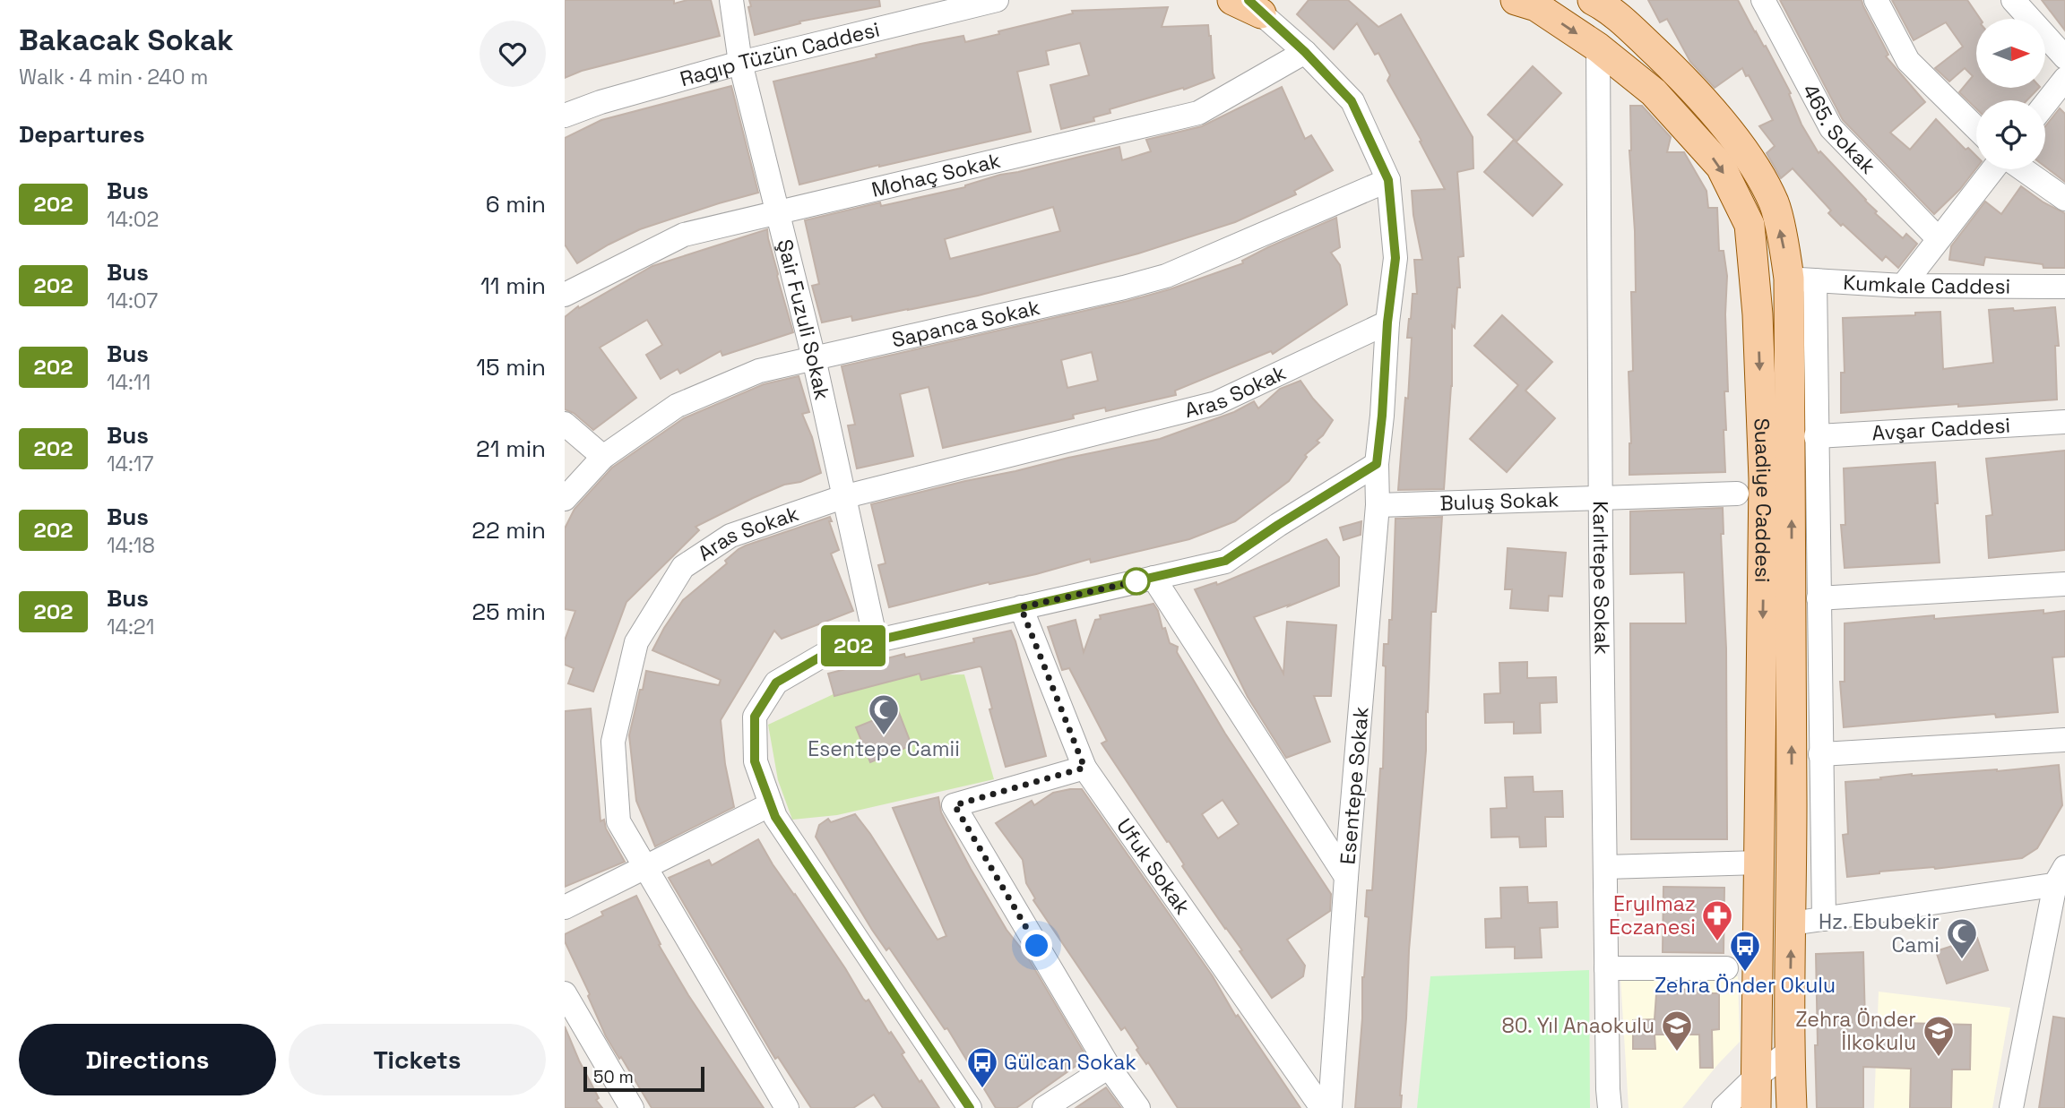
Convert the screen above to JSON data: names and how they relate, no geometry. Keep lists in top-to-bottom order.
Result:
{
  "streets": {
    "main road": ["Suadiye Caddesi"],
    "street": [
      "Ragıp Tüzün Caddesi",
      "465. Sokak",
      "Mohaç Sokak",
      "Kumkale Caddesi",
      "Şair Fuzuli Sokak",
      "Sapanca Sokak",
      "Aras Sokak",
      "Avşar Caddesi",
      "Buluş Sokak",
      "Karlıtepe Sokak",
      "Esentepe Sokak",
      "Ufuk Sokak"
    ]
  },
  "crossings": [
    ["Ragıp Tüzün Caddesi", "Şair Fuzuli Sokak"],
    ["Mohaç Sokak", "Şair Fuzuli Sokak"],
    ["Kumkale Caddesi", "Suadiye Caddesi"],
    ["Şair Fuzuli Sokak", "Sapanca Sokak"],
    ["Şair Fuzuli Sokak", "Aras Sokak"],
    ["Buluş Sokak", "Karlıtepe Sokak"],
    ["Buluş Sokak", "Esentepe Sokak"],
    ["Suadiye Caddesi", "Karlıtepe Sokak"]
  ],
  "places": {
    "mosque": ["Esentepe Camii", "Hz. Ebubekir Cami"],
    "pharmacy": ["Eryılmaz Eczanesi"],
    "bus stop": ["Zehra Önder Okulu", "Gülcan Sokak"],
    "school or university": ["80. Yıl Anaokulu", "Zehra Önder İlkokulu"]
  },
  "lines": ["bus line 202"],
  "scale_bar": "50 m",
  "north": "right",
  "page": {
    "heading": [
      ["Bakacak Sokak", "Walk · 4 min · 240 m"],
      "Departures"
    ],
    "on_map": "202",
    "list": [
      {
        "mark": "202",
        "name": "Bus",
        "note": "14:02",
        "value": "6 min"
      },
      {
        "mark": "202",
        "name": "Bus",
        "note": "14:07",
        "value": "11 min"
      },
      {
        "mark": "202",
        "name": "Bus",
        "note": "14:11",
        "value": "15 min"
      },
      {
        "mark": "202",
        "name": "Bus",
        "note": "14:17",
        "value": "21 min"
      },
      {
        "mark": "202",
        "name": "Bus",
        "note": "14:18",
        "value": "22 min"
      },
      {
        "mark": "202",
        "name": "Bus",
        "note": "14:21",
        "value": "25 min"
      }
    ],
    "buttons": ["Directions", "Tickets"],
    "scale": "50 m"
  }
}
